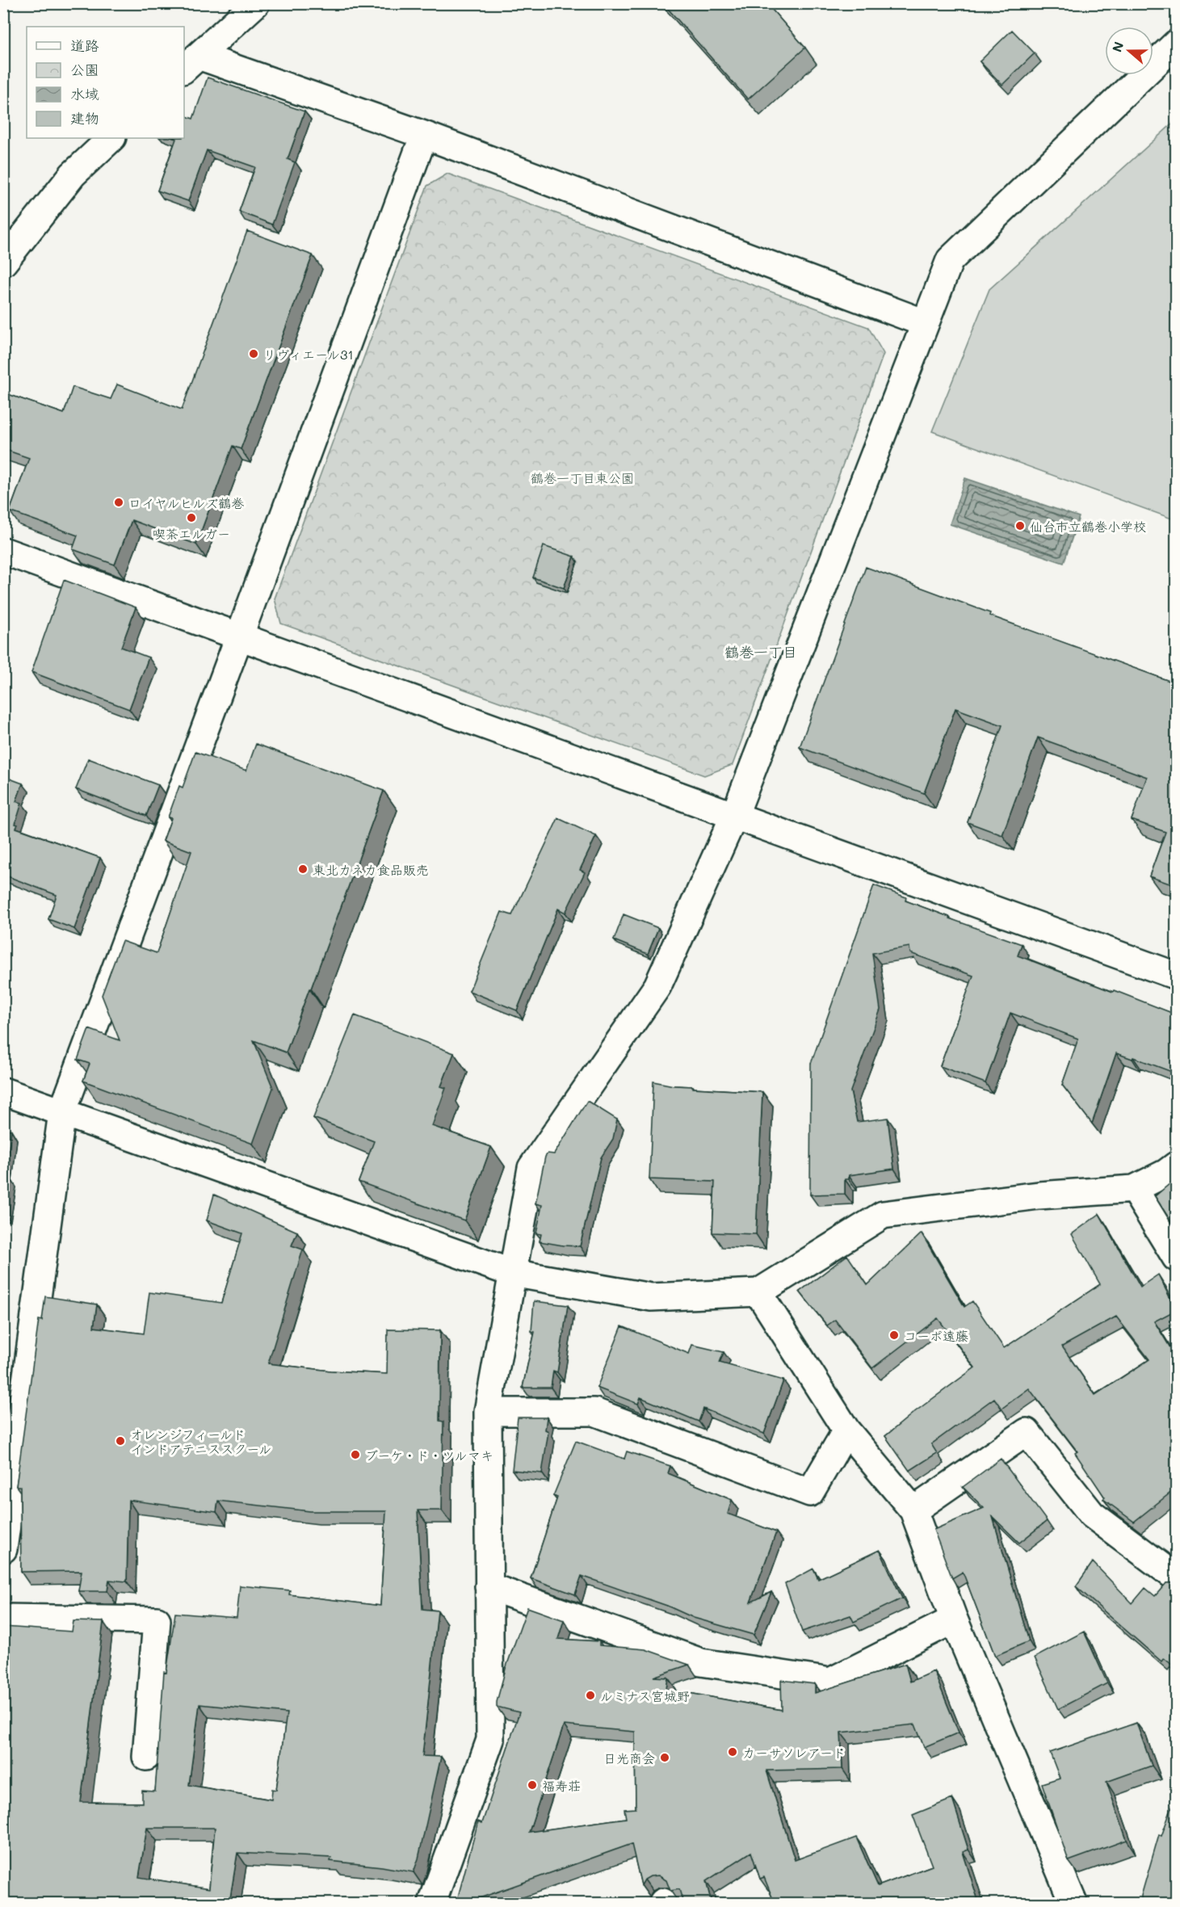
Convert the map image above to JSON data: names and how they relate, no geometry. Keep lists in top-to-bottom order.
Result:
{
  "districts": ["鶴巻一丁目"],
  "parks": ["鶴巻一丁目東公園"],
  "places": [
    "リヴィエール31",
    "ロイヤルヒルズ鶴巻",
    "喫茶エルガー",
    "仙台市立鶴巻小学校",
    "東北カネカ食品販売",
    "コーポ遠藤",
    "オレンジフィールド インドアテニススクール",
    "ブーケ・ド・ツルマキ",
    "ルミナス宮城野",
    "カーサソレアード",
    "日光商会",
    "福寿荘"
  ],
  "legend": [
    "道路",
    "公園",
    "水域",
    "建物"
  ],
  "north": "left"
}
